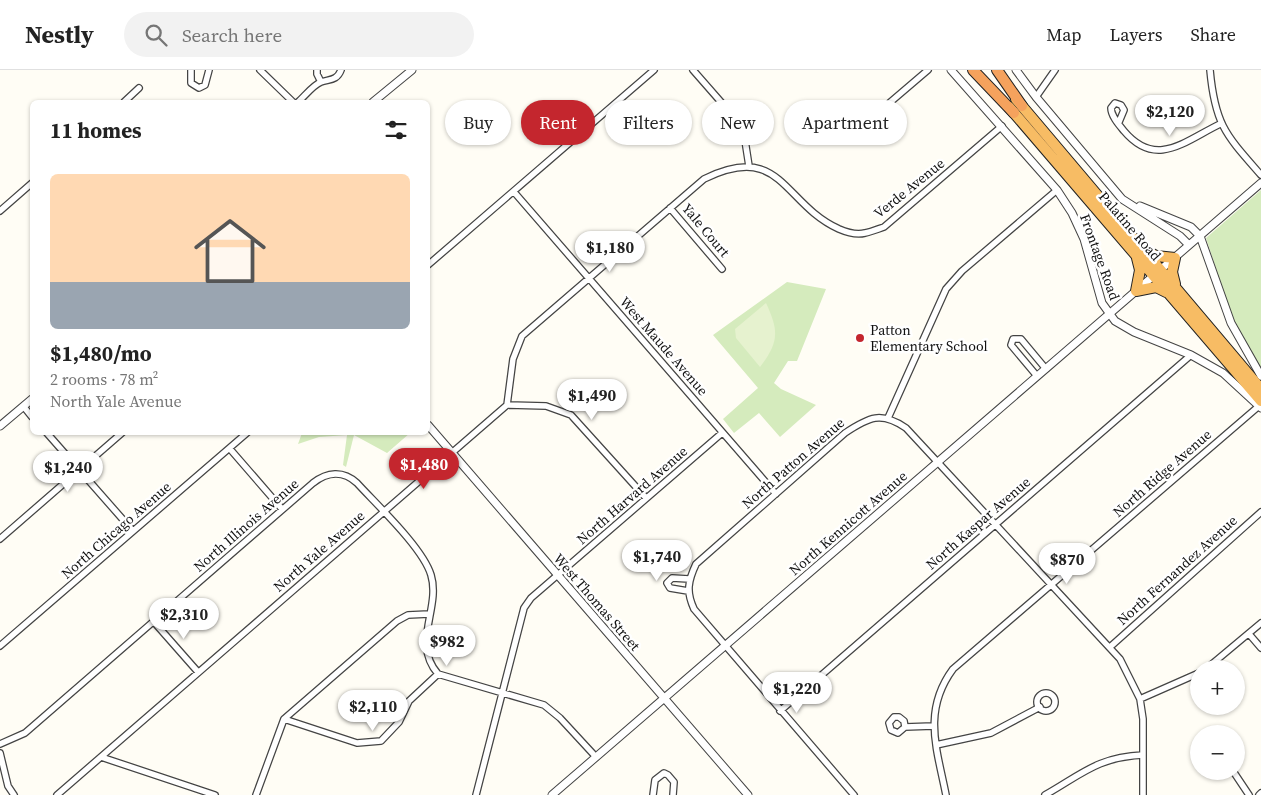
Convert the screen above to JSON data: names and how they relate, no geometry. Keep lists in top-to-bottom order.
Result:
{
  "streets": {
    "highway": ["Palatine Road"],
    "street": [
      "Verde Avenue",
      "Yale Court",
      "Frontage Road",
      "West Maude Avenue",
      "North Patton Avenue",
      "North Ridge Avenue",
      "North Harvard Avenue",
      "North Kennicott Avenue",
      "North Kaspar Avenue",
      "North Illinois Avenue",
      "North Chicago Avenue",
      "North Yale Avenue",
      "North Fernandez Avenue",
      "West Thomas Street"
    ]
  },
  "crossings": [
    ["Verde Avenue", "Frontage Road"],
    ["Palatine Road", "Frontage Road"],
    ["Palatine Road", "North Ridge Avenue"],
    ["Palatine Road", "North Kennicott Avenue"],
    ["Frontage Road", "North Ridge Avenue"],
    ["Frontage Road", "North Kennicott Avenue"],
    ["Frontage Road", "North Kaspar Avenue"],
    ["West Maude Avenue", "North Patton Avenue"],
    ["West Maude Avenue", "North Harvard Avenue"],
    ["North Patton Avenue", "North Kennicott Avenue"],
    ["North Patton Avenue", "North Kaspar Avenue"],
    ["North Harvard Avenue", "West Thomas Street"],
    ["North Kennicott Avenue", "West Thomas Street"],
    ["North Illinois Avenue", "North Yale Avenue"],
    ["North Yale Avenue", "West Thomas Street"]
  ],
  "places": ["Patton Elementary School"],
  "page": {
    "header": "Nestly",
    "search": "Search here",
    "nav": ["Map", "Layers", "Share"],
    "price": [
      "$2,120",
      "$1,180",
      "$1,490",
      "$1,480",
      "$1,240",
      "$1,740",
      "$870",
      "$2,310",
      "$982",
      "$1,220",
      "$2,110"
    ],
    "chip": [
      "Buy",
      "Rent",
      "Filters",
      "New",
      "Apartment"
    ],
    "heading": "11 homes",
    "list": [
      {
        "name": "$1,480/mo",
        "note": "2 rooms · 78 m² · North Yale Avenue"
      }
    ],
    "map_buttons": ["+", "−"]
  }
}
